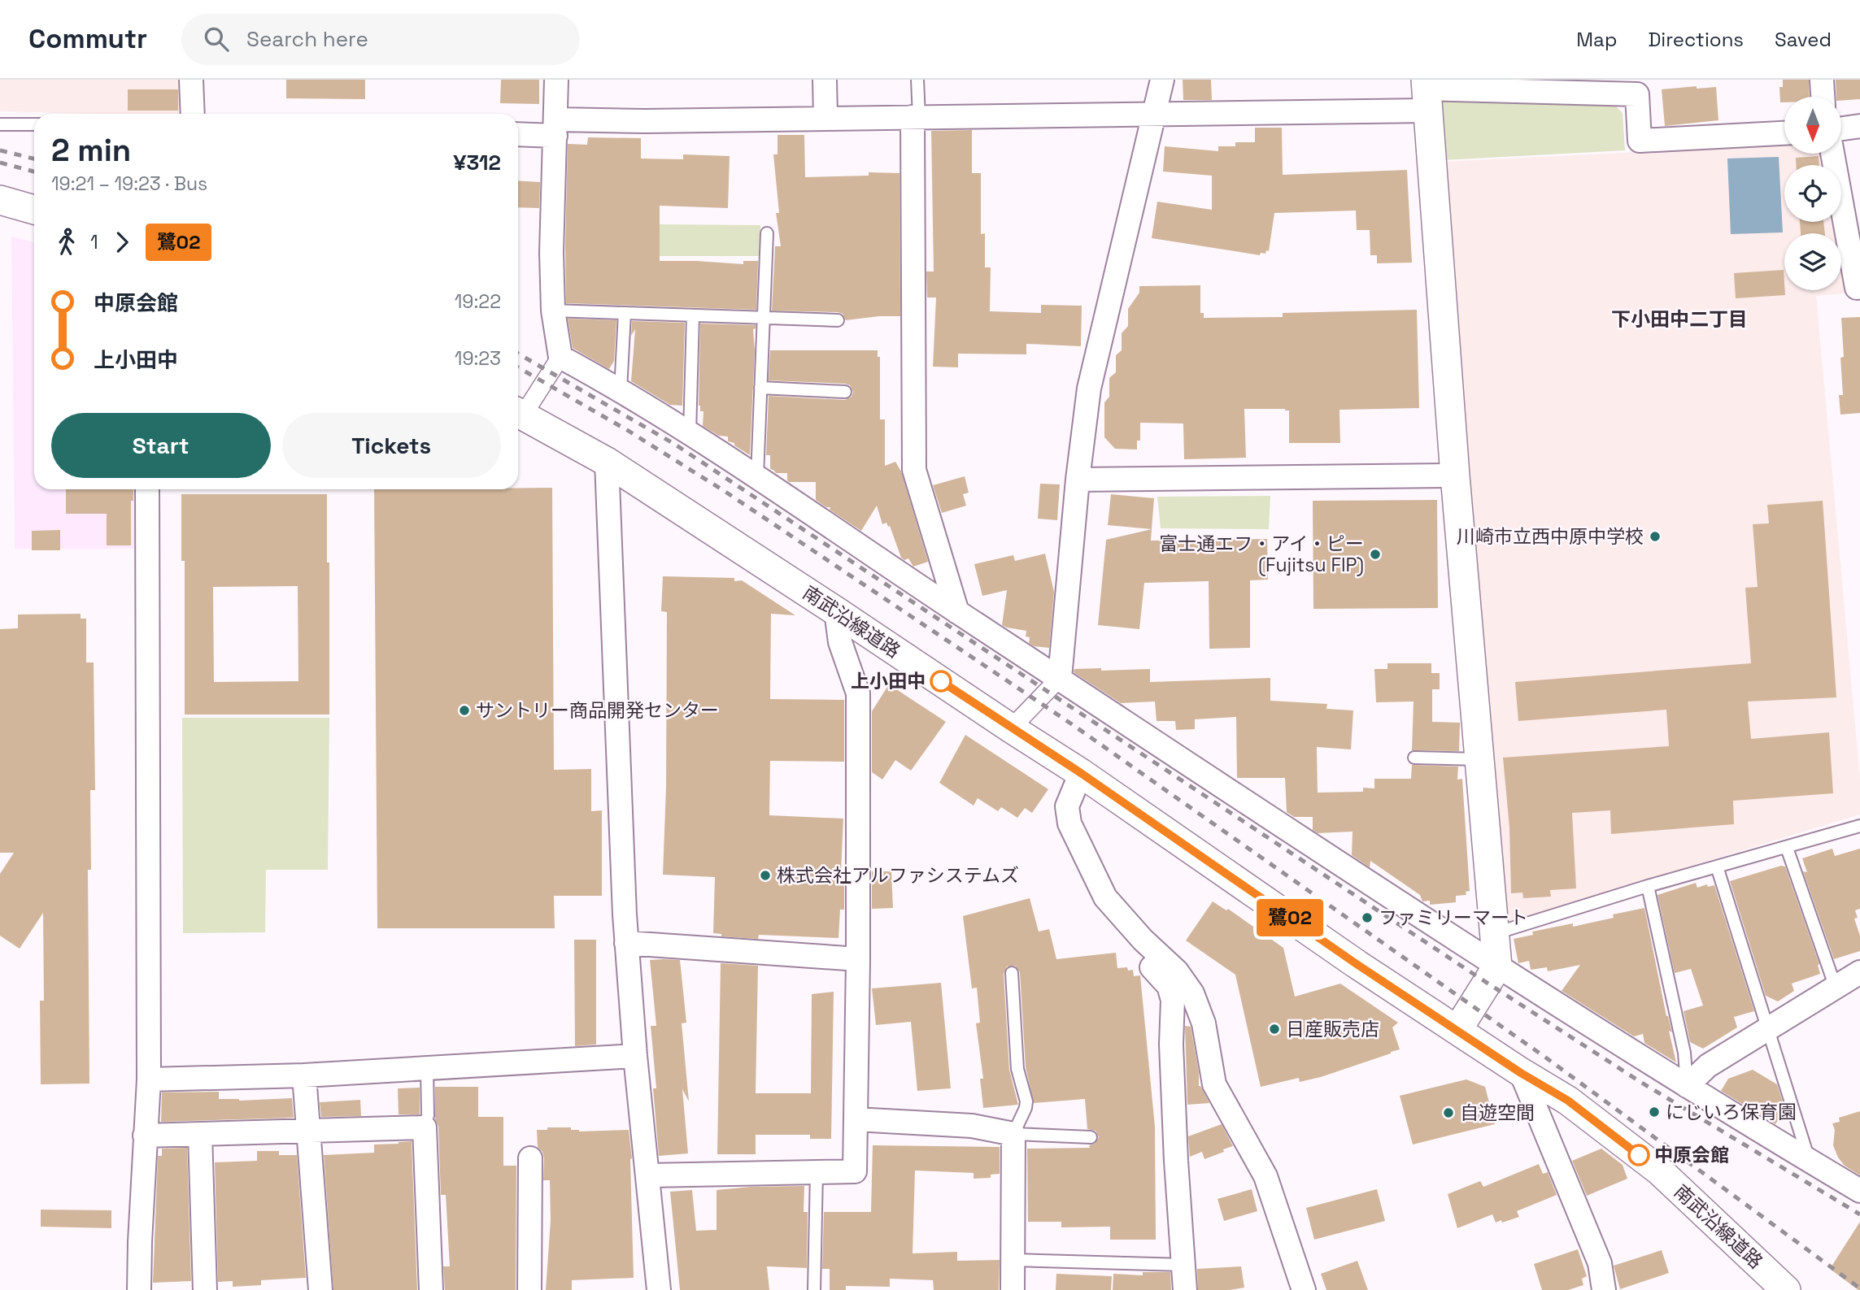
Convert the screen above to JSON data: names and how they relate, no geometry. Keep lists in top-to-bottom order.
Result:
{
  "streets": {
    "street": ["南武沿線道路"]
  },
  "districts": ["下小田中二丁目"],
  "places": [
    "川崎市立西中原中学校",
    "富士通エフ・アイ・ピー (Fujitsu FIP)",
    "上小田中",
    "サントリー商品開発センター",
    "株式会社アルファシステムズ",
    "ファミリーマート",
    "日産販売店",
    "にじいろ保育園",
    "自遊空間",
    "中原会館"
  ],
  "lines": ["bus line 鷺02"],
  "north": "bottom",
  "page": {
    "header": "Commutr",
    "search": "Search here",
    "nav": ["Map", "Directions", "Saved"],
    "on_map": "鷺02",
    "heading": ["2 min", "19:21 – 19:23 · Bus", "¥312"],
    "legs": ["1", "鷺02"],
    "list": [
      {
        "name": "中原会館",
        "value": "19:22"
      },
      {
        "name": "上小田中",
        "value": "19:23"
      }
    ],
    "buttons": ["Start", "Tickets"]
  }
}
